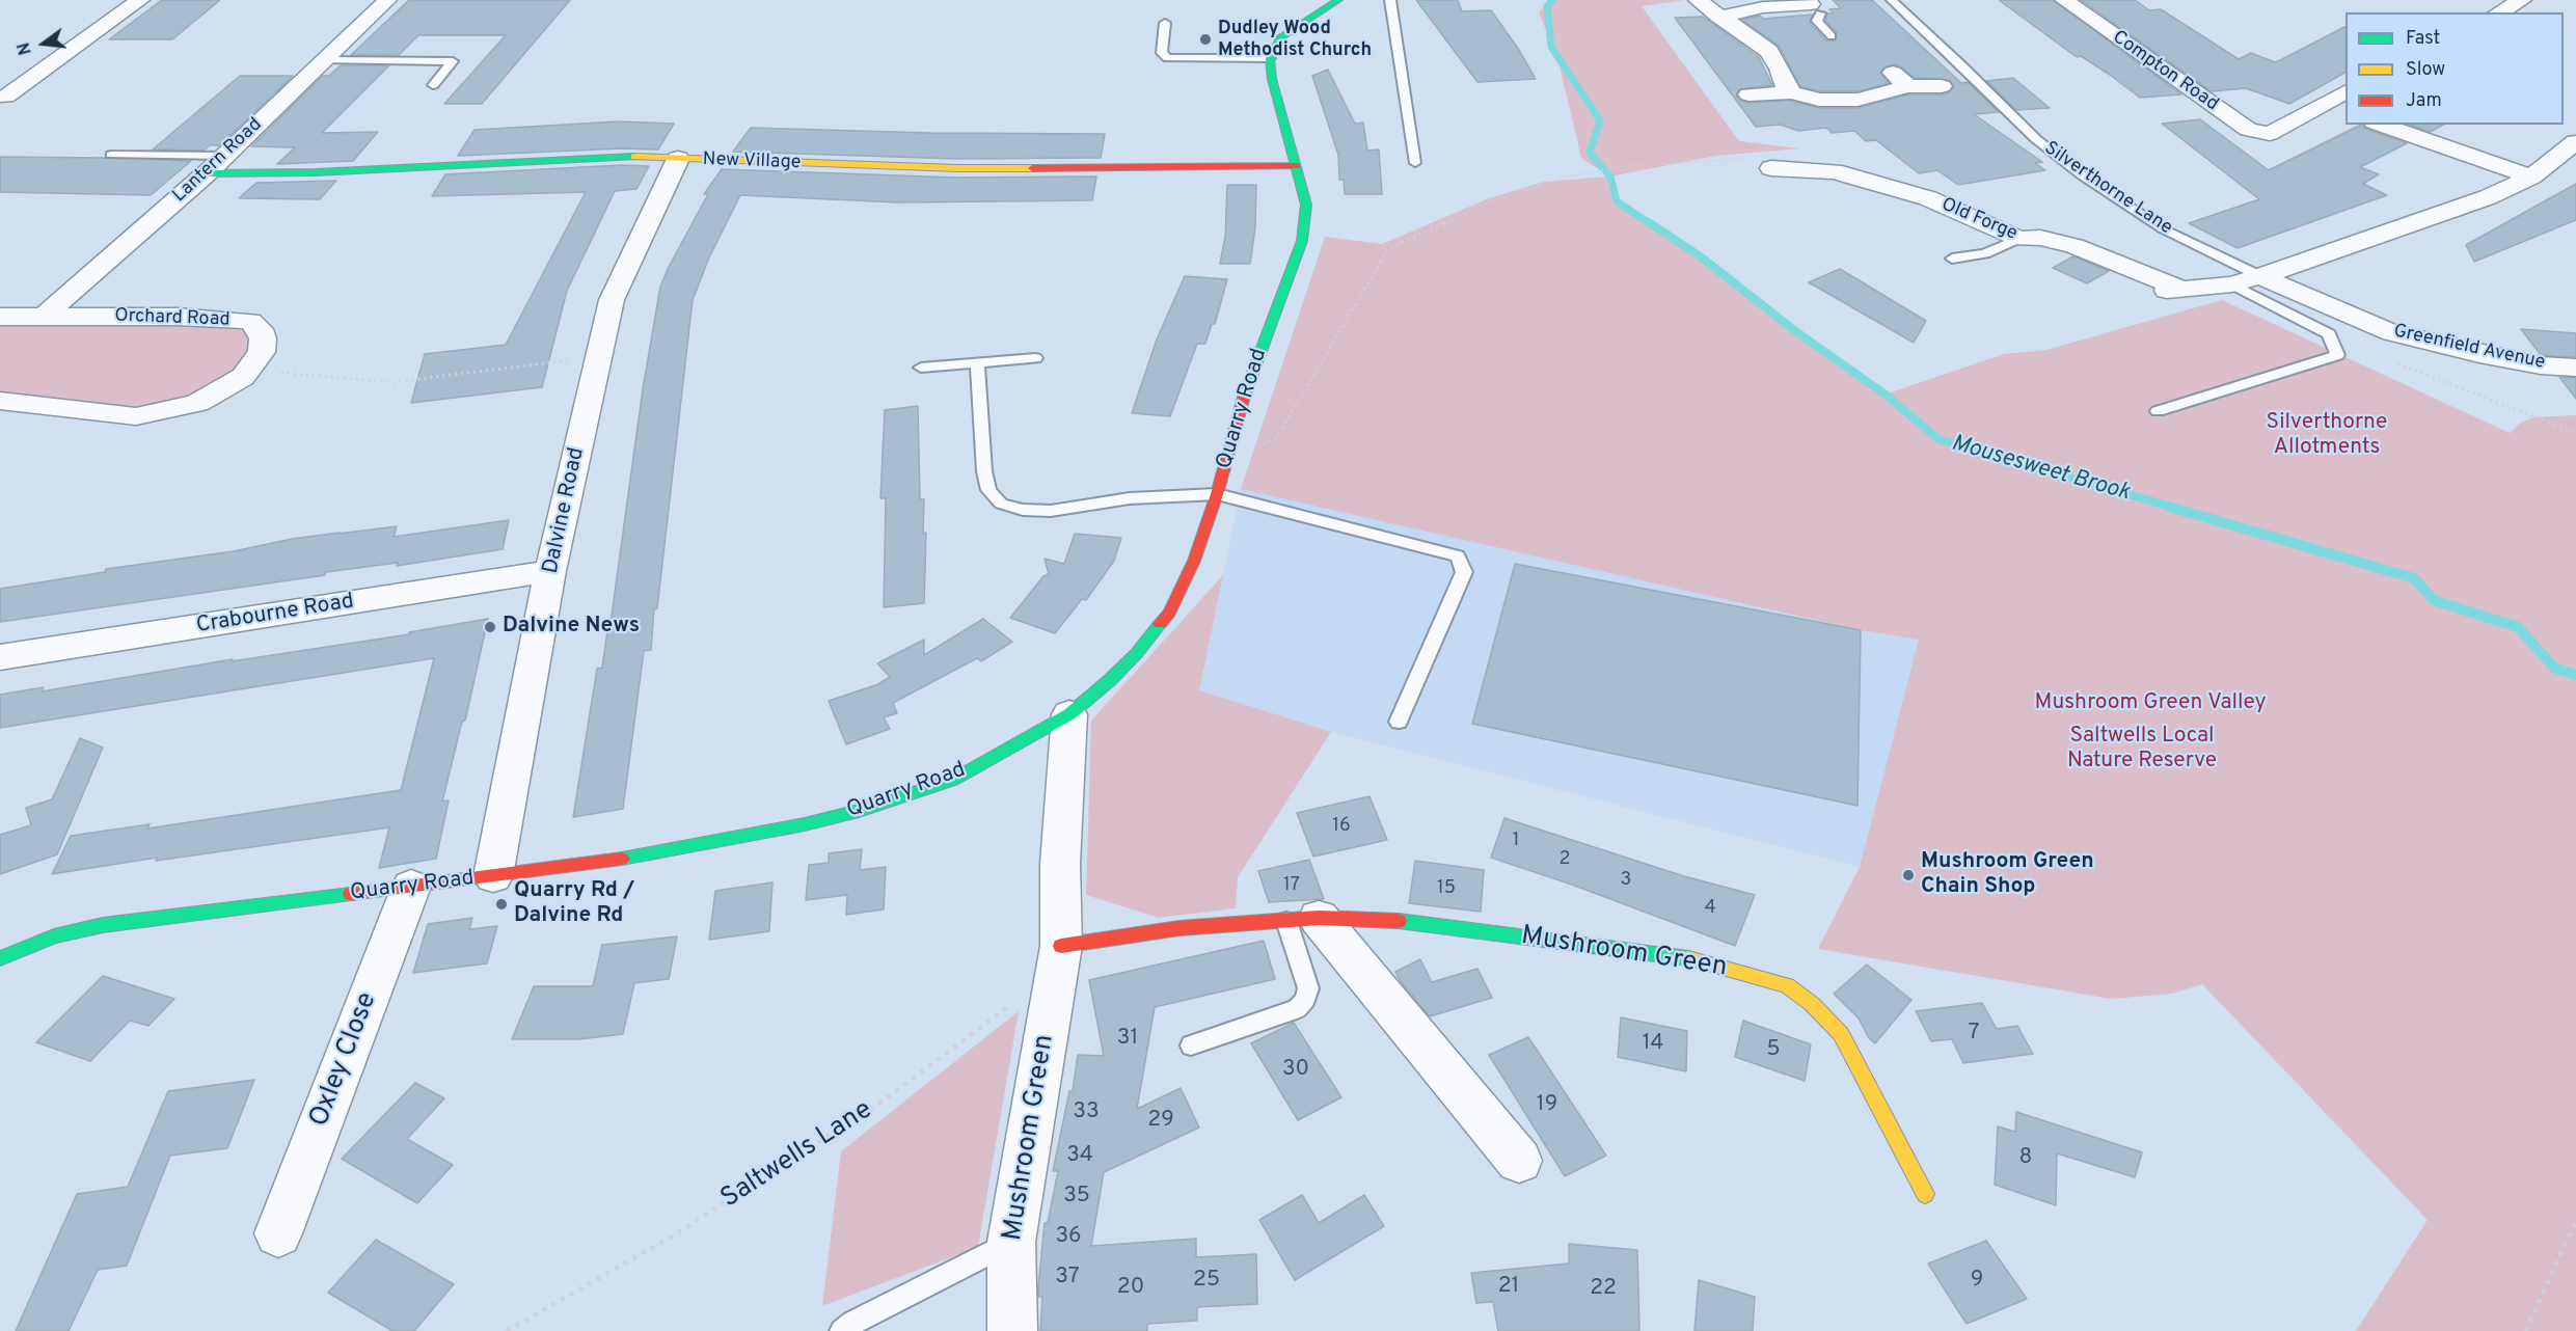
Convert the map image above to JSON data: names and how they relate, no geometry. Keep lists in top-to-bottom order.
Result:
{
  "streets": {
    "street": [
      "Compton Road",
      "Lantern Road",
      "New Village",
      "Old Forge",
      "Orchard Road",
      "Greenfield Avenue",
      "Quarry Road",
      "Dalvine Road",
      "Crabourne Road",
      "Mushroom Green",
      "Oxley Close"
    ],
    "lane": ["Silverthorne Lane"],
    "path": ["Saltwells Lane"]
  },
  "crossings": [
    ["Lantern Road", "New Village"],
    ["Lantern Road", "Orchard Road"],
    ["New Village", "Quarry Road"],
    ["New Village", "Dalvine Road"],
    ["Silverthorne Lane", "Greenfield Avenue"],
    ["Quarry Road", "Dalvine Road"],
    ["Quarry Road", "Mushroom Green"],
    ["Quarry Road", "Oxley Close"],
    ["Dalvine Road", "Crabourne Road"]
  ],
  "water": ["Mousesweet Brook"],
  "parks": ["Silverthorne Allotments", "Mushroom Green Valley", "Saltwells Local Nature Reserve"],
  "places": [
    "Dudley Wood Methodist Church",
    "Dalvine News",
    "Mushroom Green Chain Shop",
    "Quarry Rd / Dalvine Rd"
  ],
  "house_numbers": [
    "16",
    "1",
    "2",
    "3",
    "17",
    "15",
    "4",
    "7",
    "31",
    "14",
    "5",
    "30",
    "19",
    "33",
    "29",
    "34",
    "8",
    "35",
    "36",
    "37",
    "25",
    "9",
    "21",
    "20",
    "22"
  ],
  "legend": ["Fast", "Slow", "Jam"],
  "north": "left"
}
